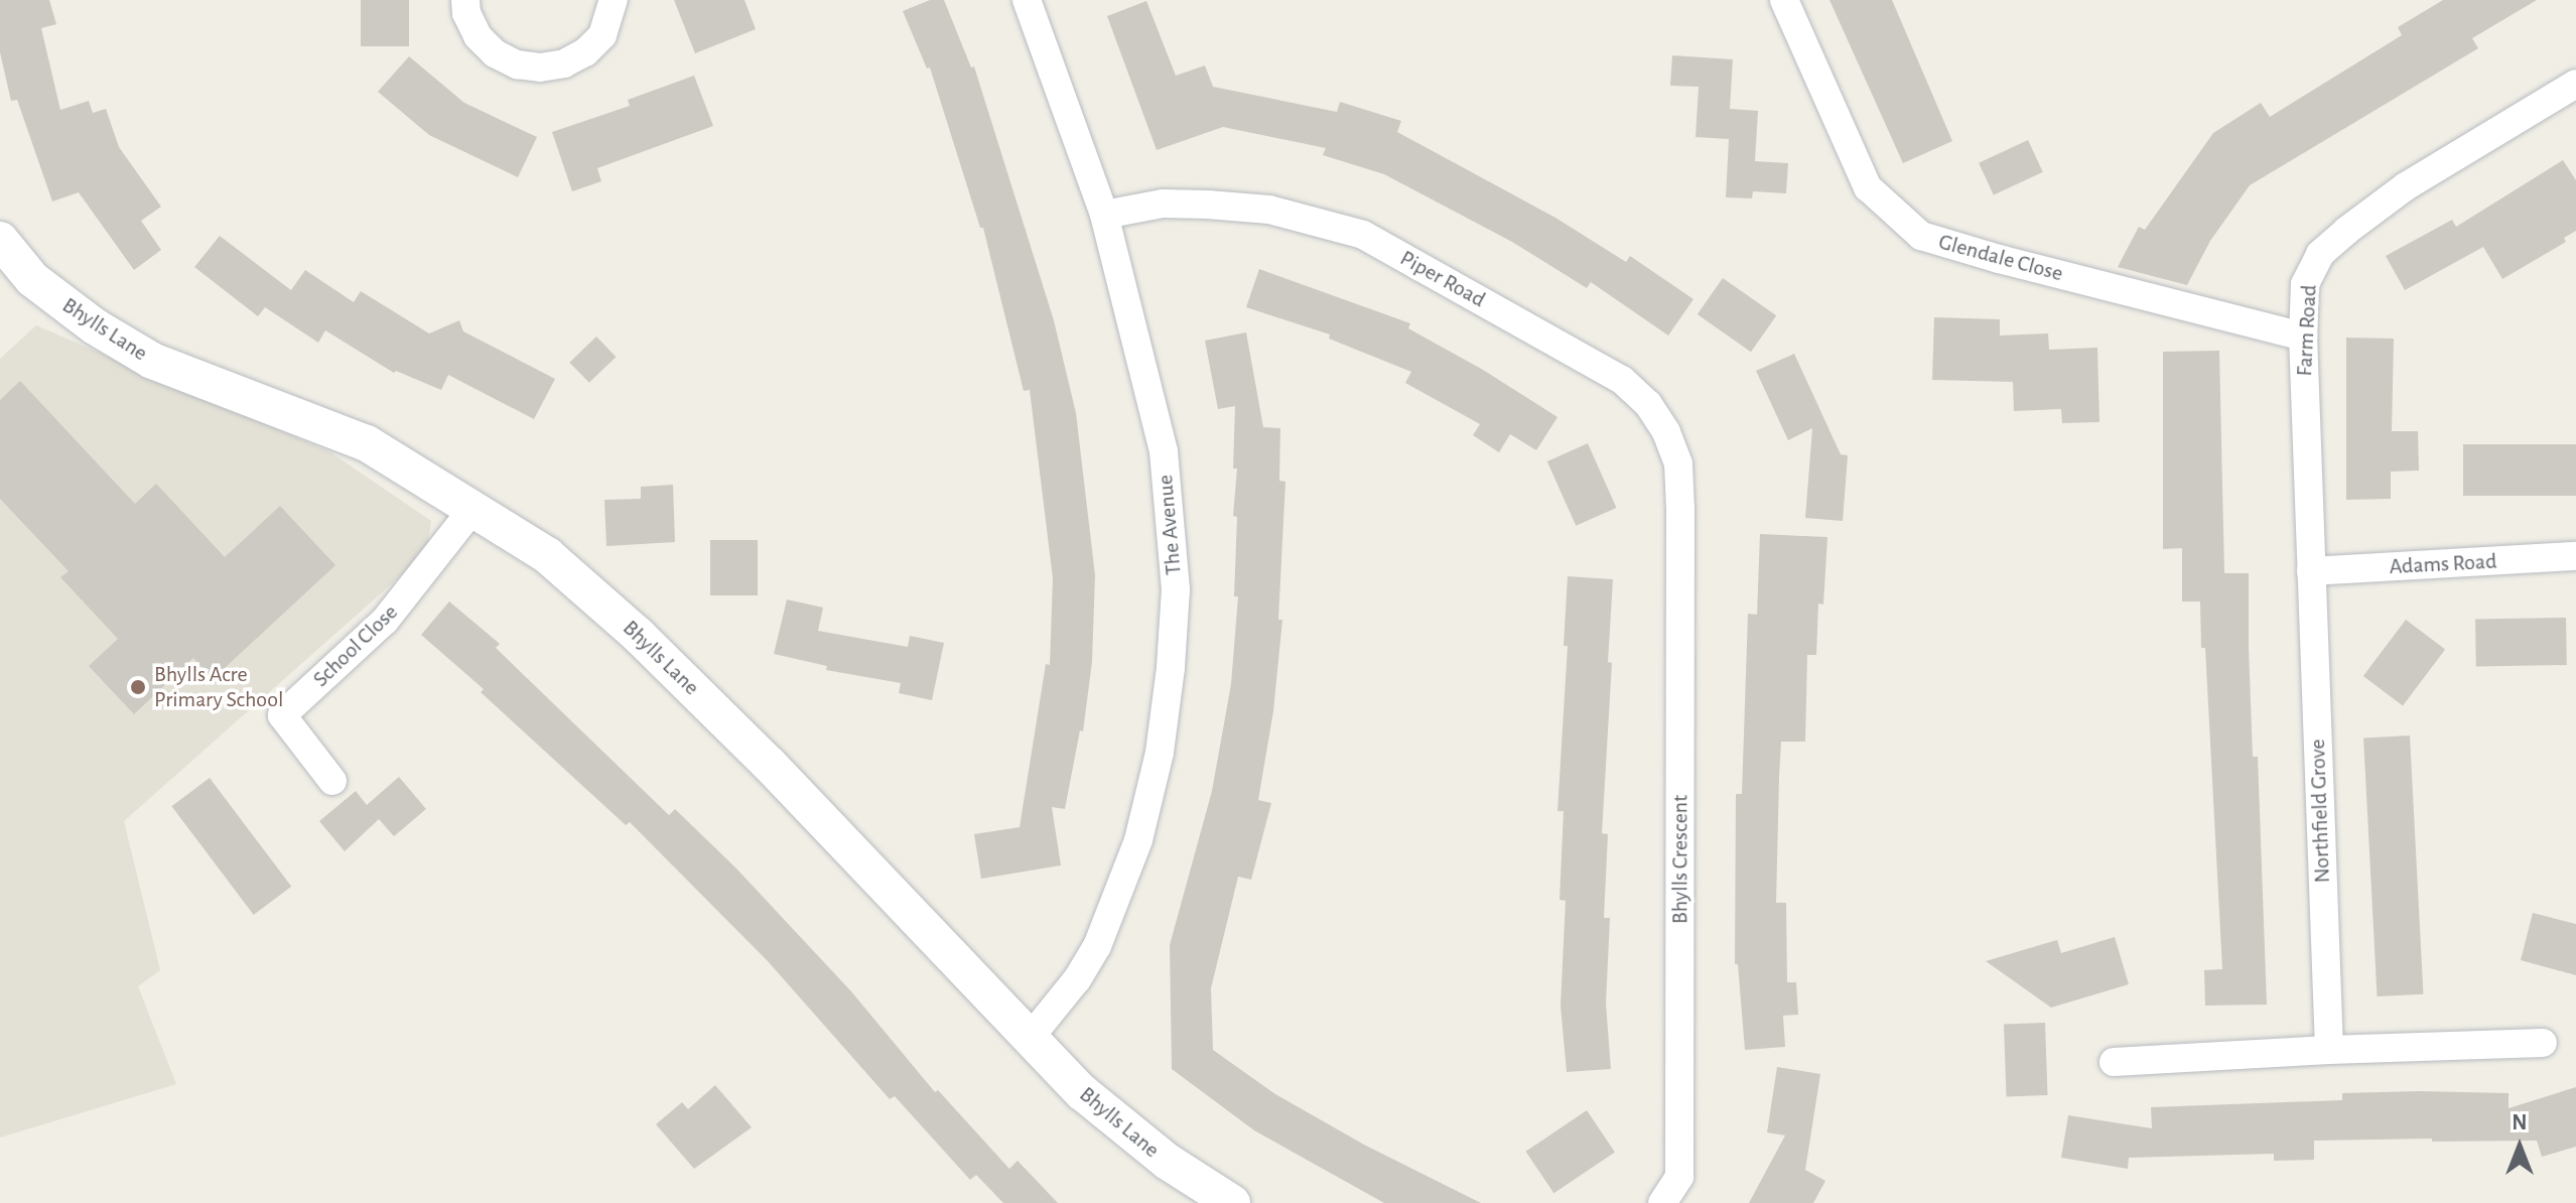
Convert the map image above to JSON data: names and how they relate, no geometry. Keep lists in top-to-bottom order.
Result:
{
  "streets": {
    "street": [
      "Glendale Close",
      "Piper Road",
      "Bhylls Lane",
      "Farm Road",
      "The Avenue",
      "Adams Road",
      "School Close",
      "Northfield Grove",
      "Bhylls Crescent"
    ]
  },
  "crossings": [
    ["Glendale Close", "Farm Road"],
    ["Piper Road", "The Avenue"],
    ["Piper Road", "Bhylls Crescent"],
    ["Bhylls Lane", "The Avenue"],
    ["Bhylls Lane", "School Close"],
    ["Farm Road", "Adams Road"],
    ["Farm Road", "Northfield Grove"],
    ["Adams Road", "Northfield Grove"]
  ],
  "places": ["Bhylls Acre Primary School"],
  "north": "top"
}
